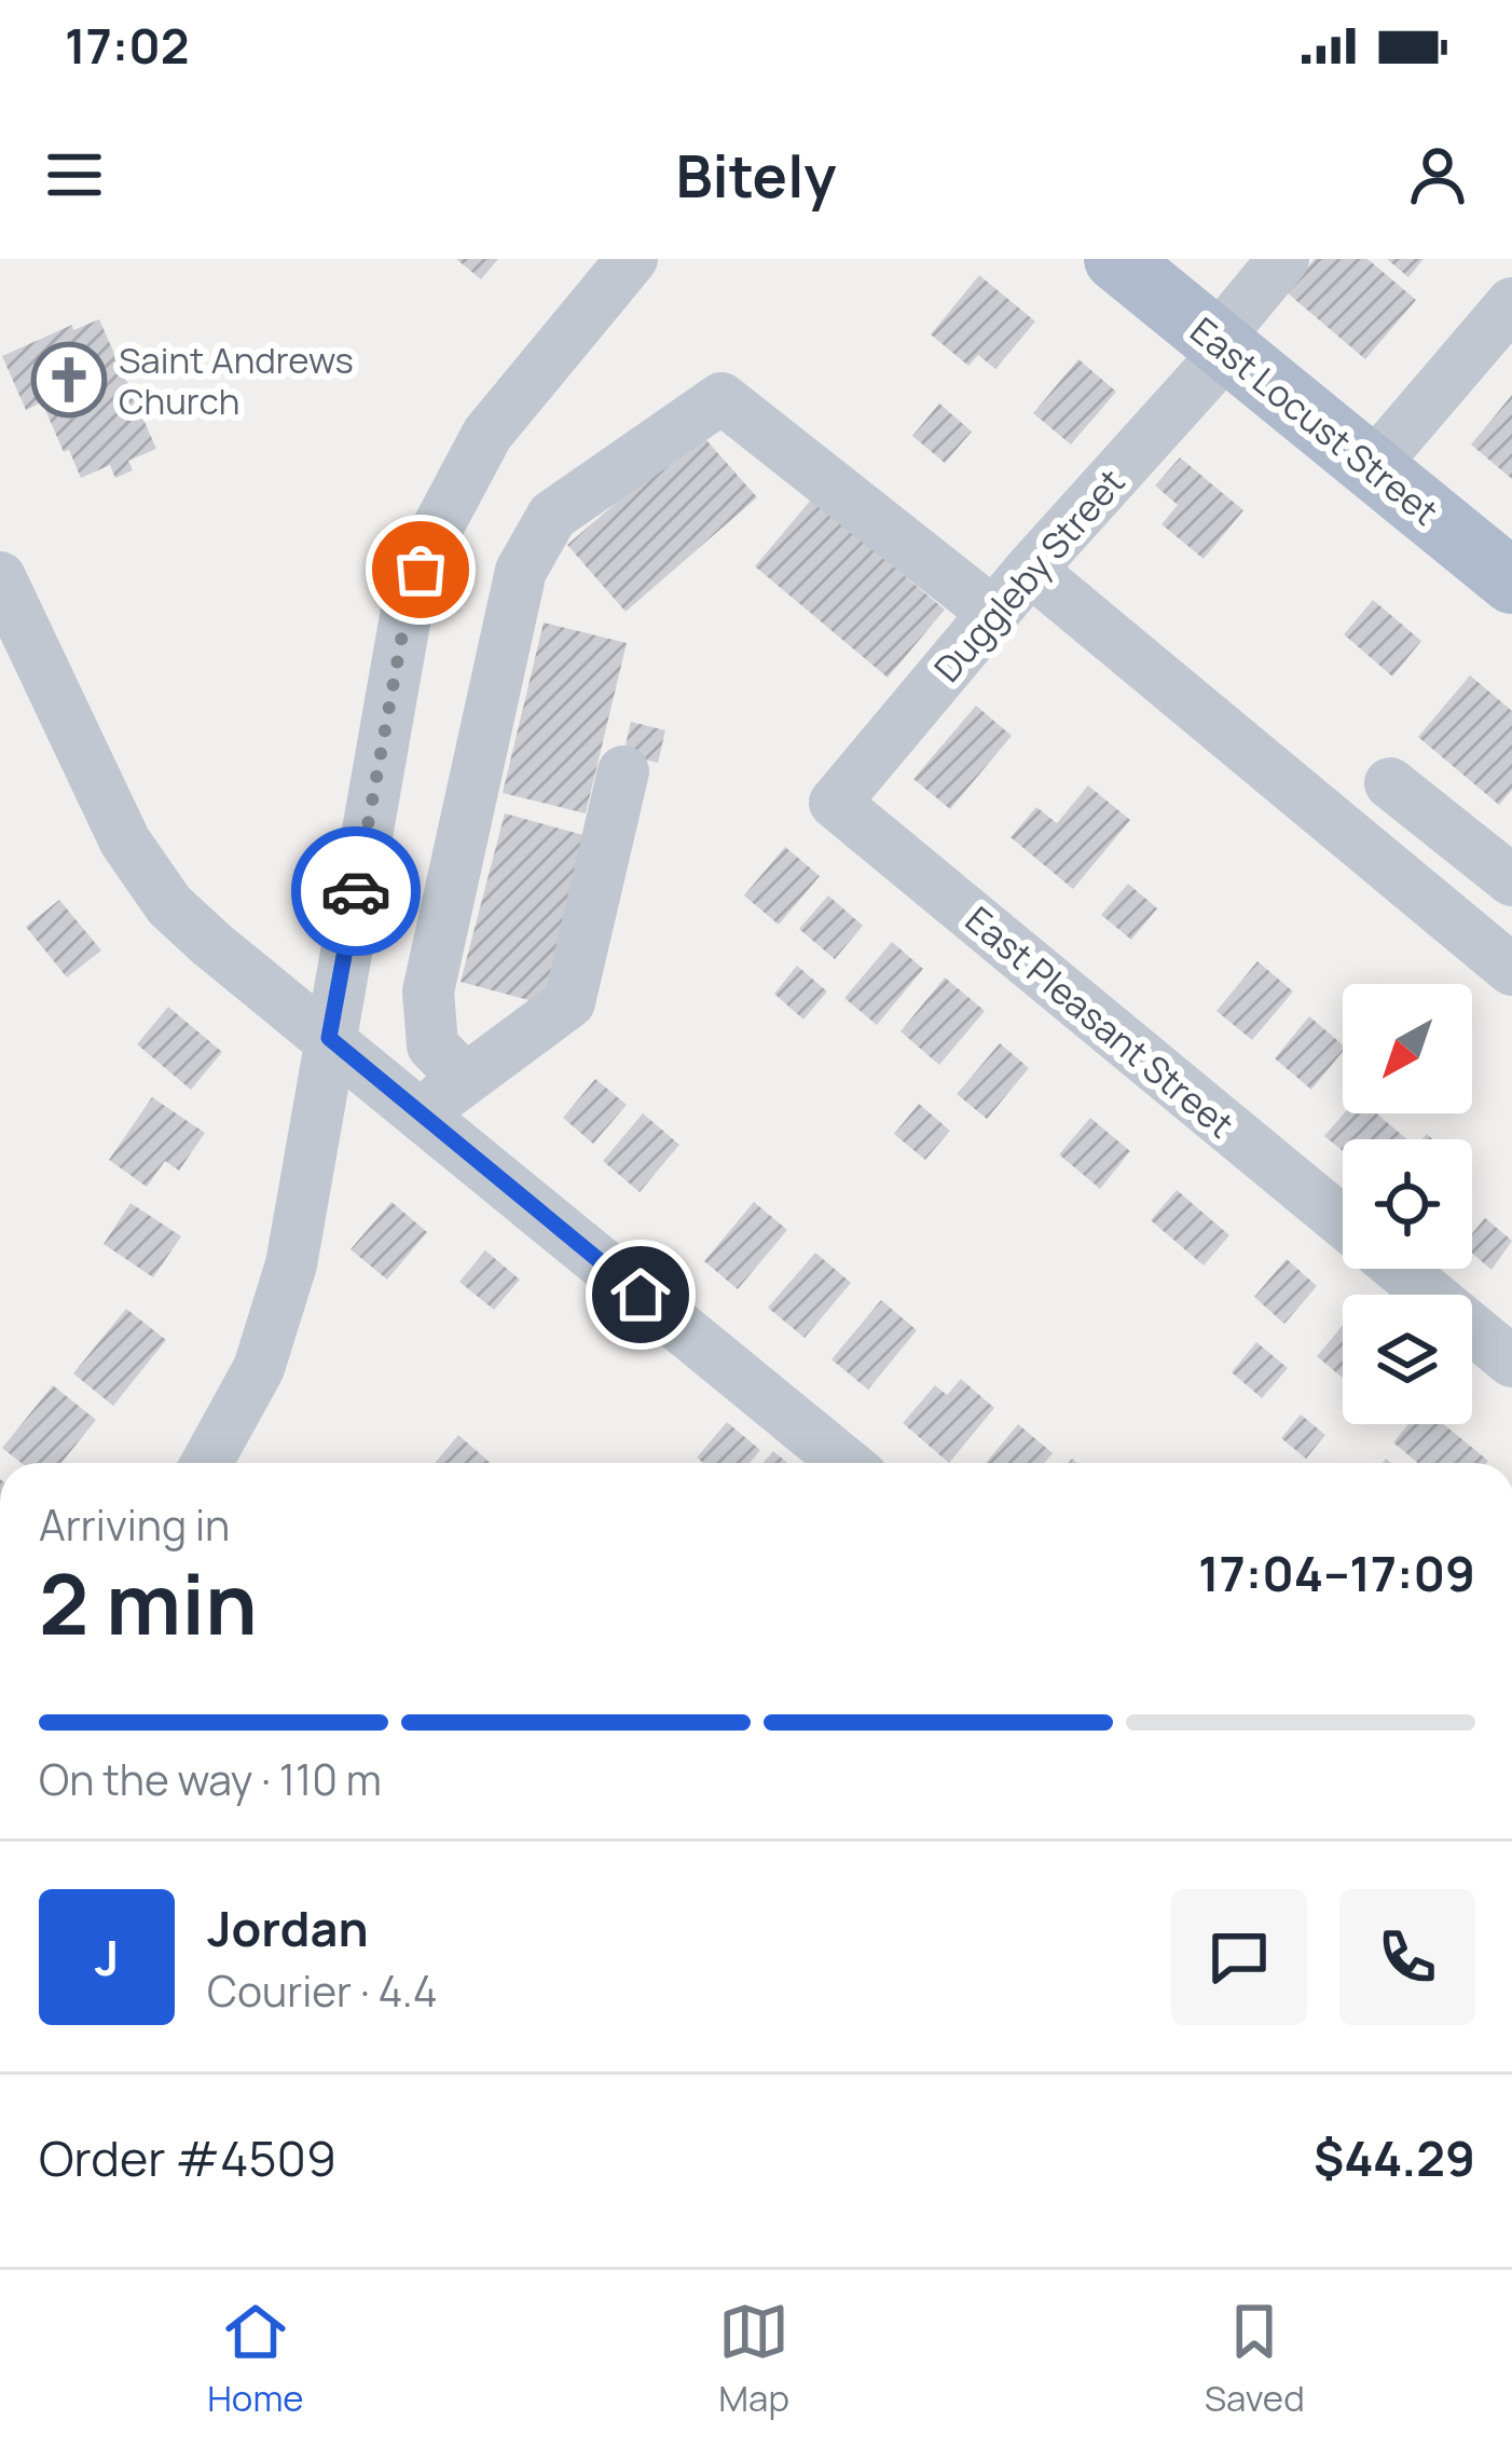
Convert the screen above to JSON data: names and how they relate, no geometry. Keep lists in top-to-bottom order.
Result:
{
  "streets": {
    "main road": ["East Locust Street"],
    "street": ["Duggleby Street", "East Pleasant Street"]
  },
  "crossings": [
    ["East Locust Street", "Duggleby Street"],
    ["Duggleby Street", "East Pleasant Street"]
  ],
  "places": {
    "church": ["Saint Andrews Church"]
  },
  "north": "bottom left",
  "page": {
    "status": "17:02",
    "header": "Bitely",
    "heading": ["2 min", "Arriving in", "17:04–17:09"],
    "panel": [
      "Jordan",
      "Courier · 4.4",
      "Order #4509",
      "$44.29"
    ],
    "bar": "On the way · 110 m",
    "round": "J",
    "tabs": ["Home", "Map", "Saved"]
  }
}
